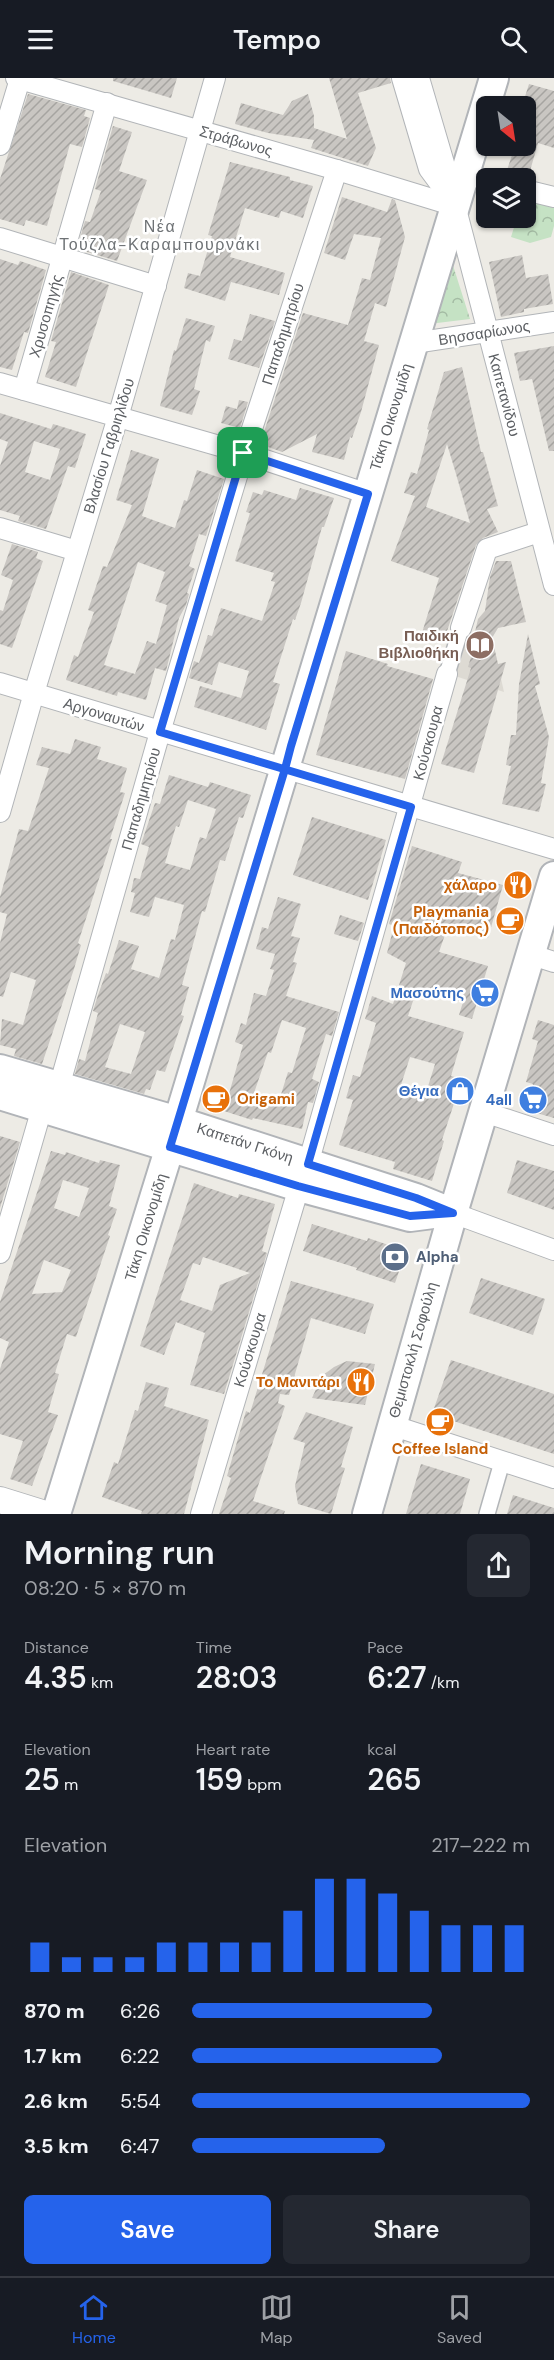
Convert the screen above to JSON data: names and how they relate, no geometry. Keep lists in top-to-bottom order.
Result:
{
  "streets": {
    "main road": ["Τάκη Οικονομίδη", "Καπετάν Γκόνη", "Θεμιστοκλή Σοφούλη"],
    "street": [
      "Στράβωνος",
      "Χρυσοπηγής",
      "Βησσαρίωνος",
      "Παπαδημητρίου",
      "Καπετανίδου",
      "Βλασίου Γαβριηλίδου",
      "Αργοναυτών",
      "Κούσκουρα"
    ]
  },
  "crossings": [
    ["Στράβωνος", "Χρυσοπηγής"],
    ["Στράβωνος", "Παπαδημητρίου"],
    ["Στράβωνος", "Καπετανίδου"],
    ["Στράβωνος", "Τάκη Οικονομίδη"],
    ["Στράβωνος", "Βλασίου Γαβριηλίδου"],
    ["Βησσαρίωνος", "Καπετανίδου"],
    ["Βησσαρίωνος", "Τάκη Οικονομίδη"],
    ["Παπαδημητρίου", "Αργοναυτών"],
    ["Παπαδημητρίου", "Καπετάν Γκόνη"],
    ["Καπετανίδου", "Τάκη Οικονομίδη"],
    ["Καπετανίδου", "Κούσκουρα"],
    ["Τάκη Οικονομίδη", "Αργοναυτών"],
    ["Τάκη Οικονομίδη", "Καπετάν Γκόνη"],
    ["Βλασίου Γαβριηλίδου", "Αργοναυτών"],
    ["Αργοναυτών", "Κούσκουρα"],
    ["Κούσκουρα", "Καπετάν Γκόνη"],
    ["Καπετάν Γκόνη", "Θεμιστοκλή Σοφούλη"]
  ],
  "districts": ["Νέα Τούζλα-Καραμπουρνάκι"],
  "places": {
    "library": ["Παιδική Βιβλιοθήκη"],
    "restaurant": ["χάλαρο", "Το Μανιτάρι"],
    "cafe": ["Playmania (Παιδότοπος)", "Origami", "Coffee Island"],
    "supermarket": ["Μασούτης", "4all"],
    "shop": ["Θέγια"],
    "bank": ["Alpha"]
  },
  "north": "bottom right",
  "page": {
    "header": "Tempo",
    "heading": ["Morning run", "08:20 · 5 × 870 m"],
    "stats": [
      ["Distance", "4.35 km"],
      ["Time", "28:03"],
      ["Pace", "6:27 /km"],
      ["Elevation", "25 m"],
      ["Heart rate", "159 bpm"],
      ["kcal", "265"]
    ],
    "chart": ["Elevation", "217–222 m"],
    "list": [
      {
        "name": "870 m",
        "note": "6:26"
      },
      {
        "name": "1.7 km",
        "note": "6:22"
      },
      {
        "name": "2.6 km",
        "note": "5:54"
      },
      {
        "name": "3.5 km",
        "note": "6:47"
      }
    ],
    "buttons": ["Save", "Share"],
    "tabs": ["Home", "Map", "Saved"]
  }
}
